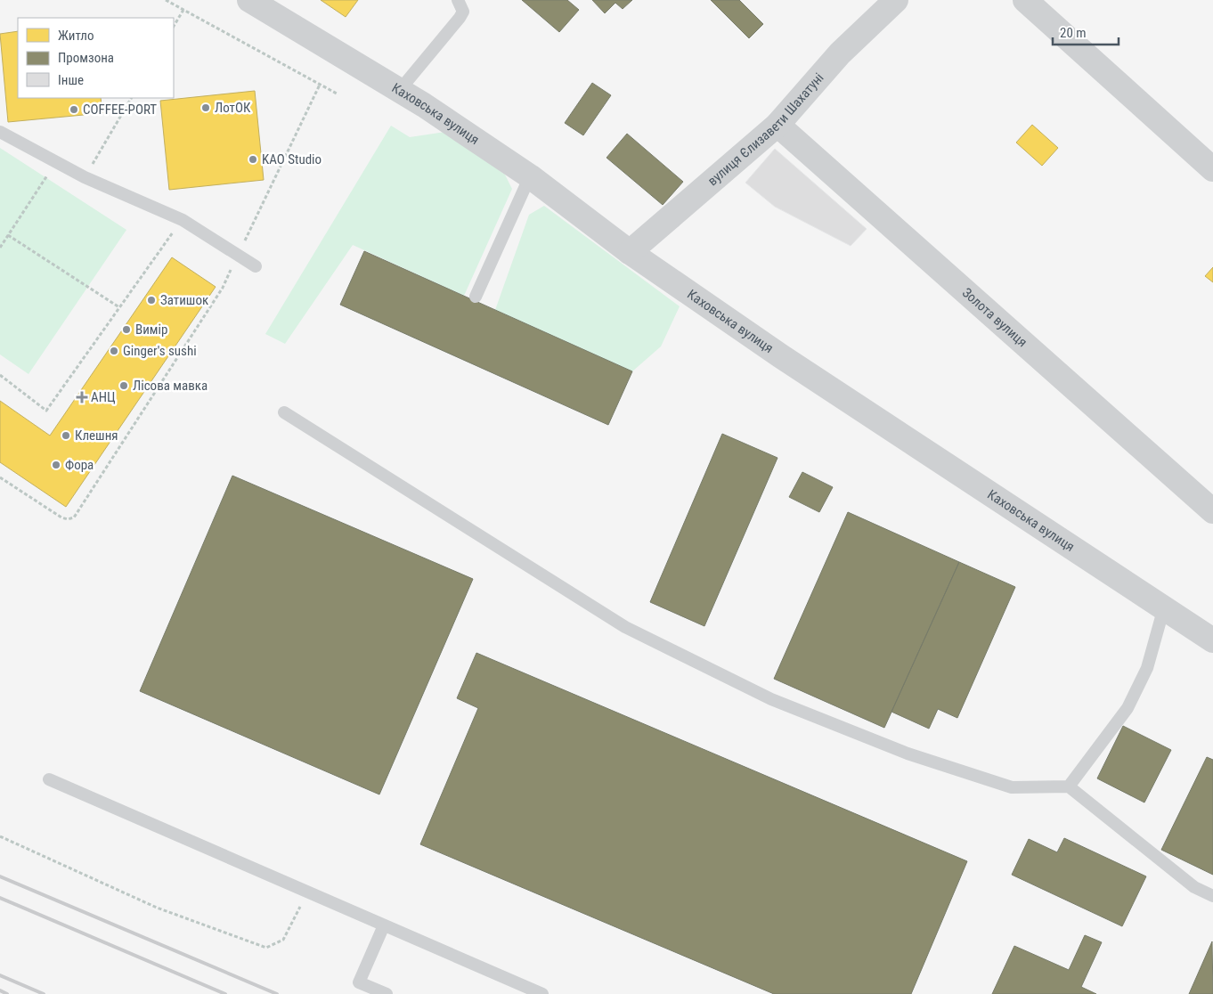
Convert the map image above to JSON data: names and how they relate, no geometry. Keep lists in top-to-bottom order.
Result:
{
  "streets": {
    "street": ["Каховська вулиця", "вулиця Єлизавети Шахатуні", "Золота вулиця"]
  },
  "crossings": [
    ["Каховська вулиця", "вулиця Єлизавети Шахатуні"],
    ["вулиця Єлизавети Шахатуні", "Золота вулиця"]
  ],
  "places": {
    "other": [
      "ЛотОК",
      "COFFEE-PORT",
      "KAO Studio",
      "Затишок",
      "Вимір",
      "Ginger's sushi",
      "Лісова мавка",
      "Клешня",
      "Фора"
    ],
    "health": ["АНЦ"]
  },
  "legend": ["Житло", "Промзона", "Інше"],
  "scale_bar": "20 m"
}
